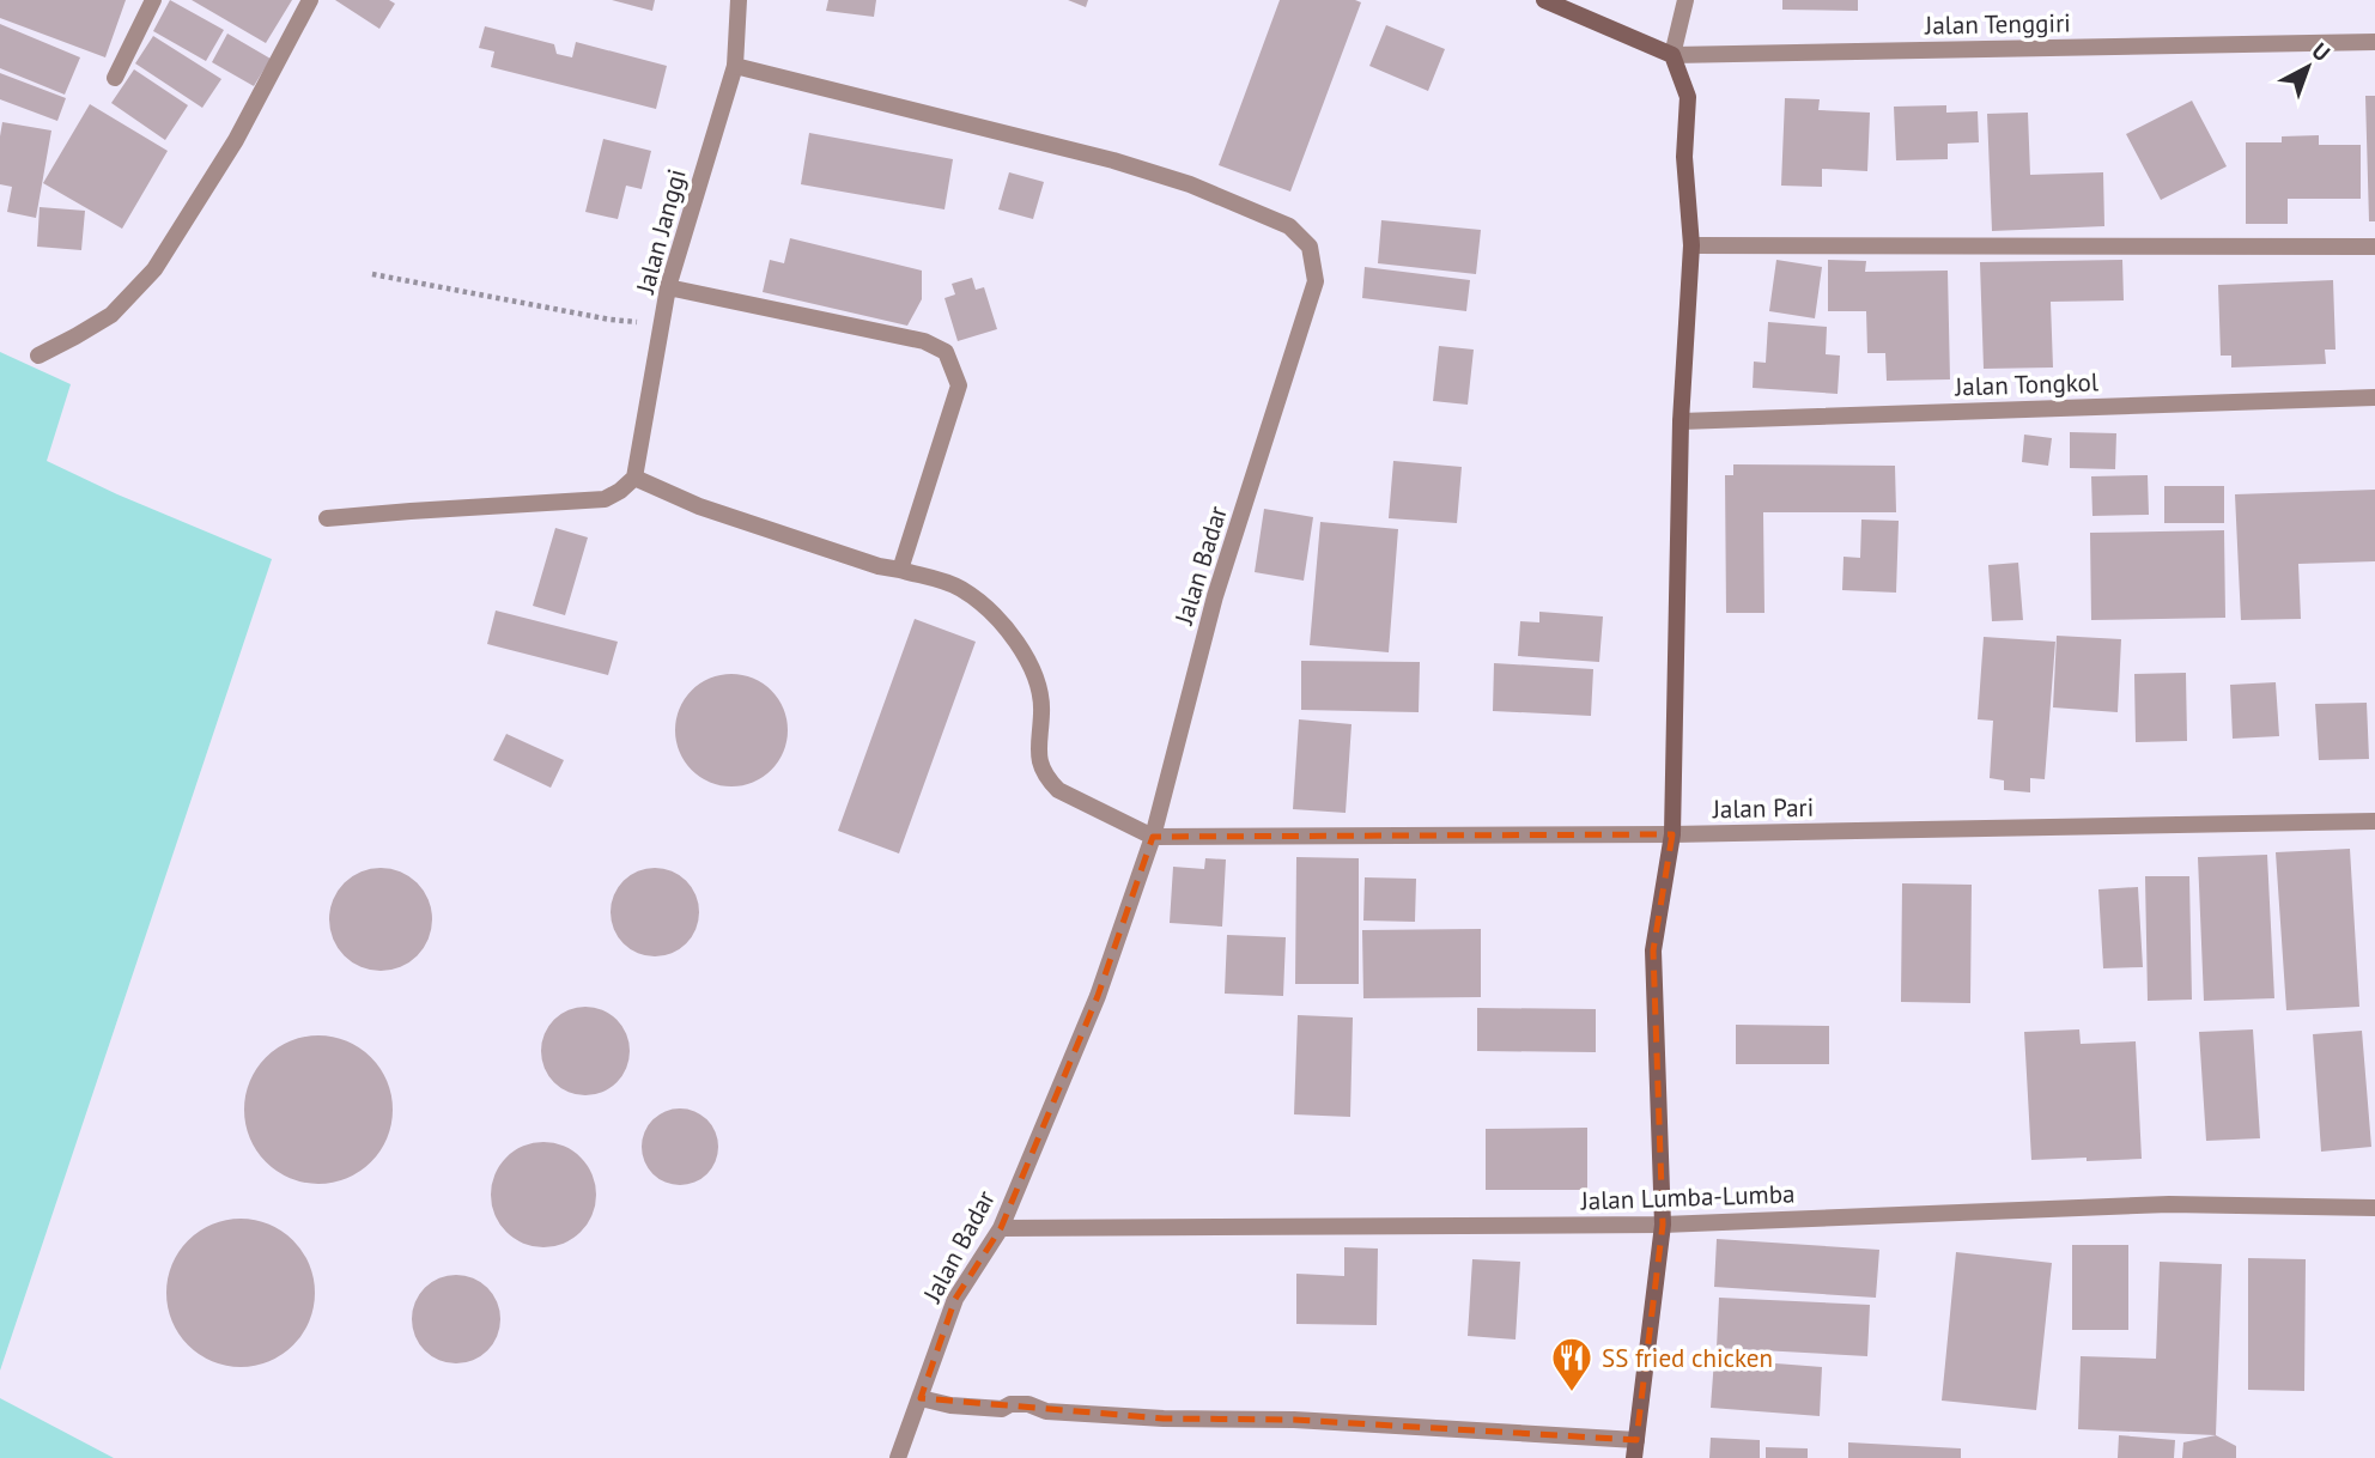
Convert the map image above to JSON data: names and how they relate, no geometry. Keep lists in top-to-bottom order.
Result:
{
  "streets": {
    "street": [
      "Jalan Tenggiri",
      "Jalan Janggi",
      "Jalan Tongkol",
      "Jalan Badar",
      "Jalan Pari",
      "Jalan Lumba-Lumba"
    ]
  },
  "crossings": [
    ["Jalan Janggi", "Jalan Badar"],
    ["Jalan Badar", "Jalan Pari"],
    ["Jalan Badar", "Jalan Lumba-Lumba"]
  ],
  "places": {
    "restaurant": ["SS fried chicken"]
  },
  "north": "top right"
}
